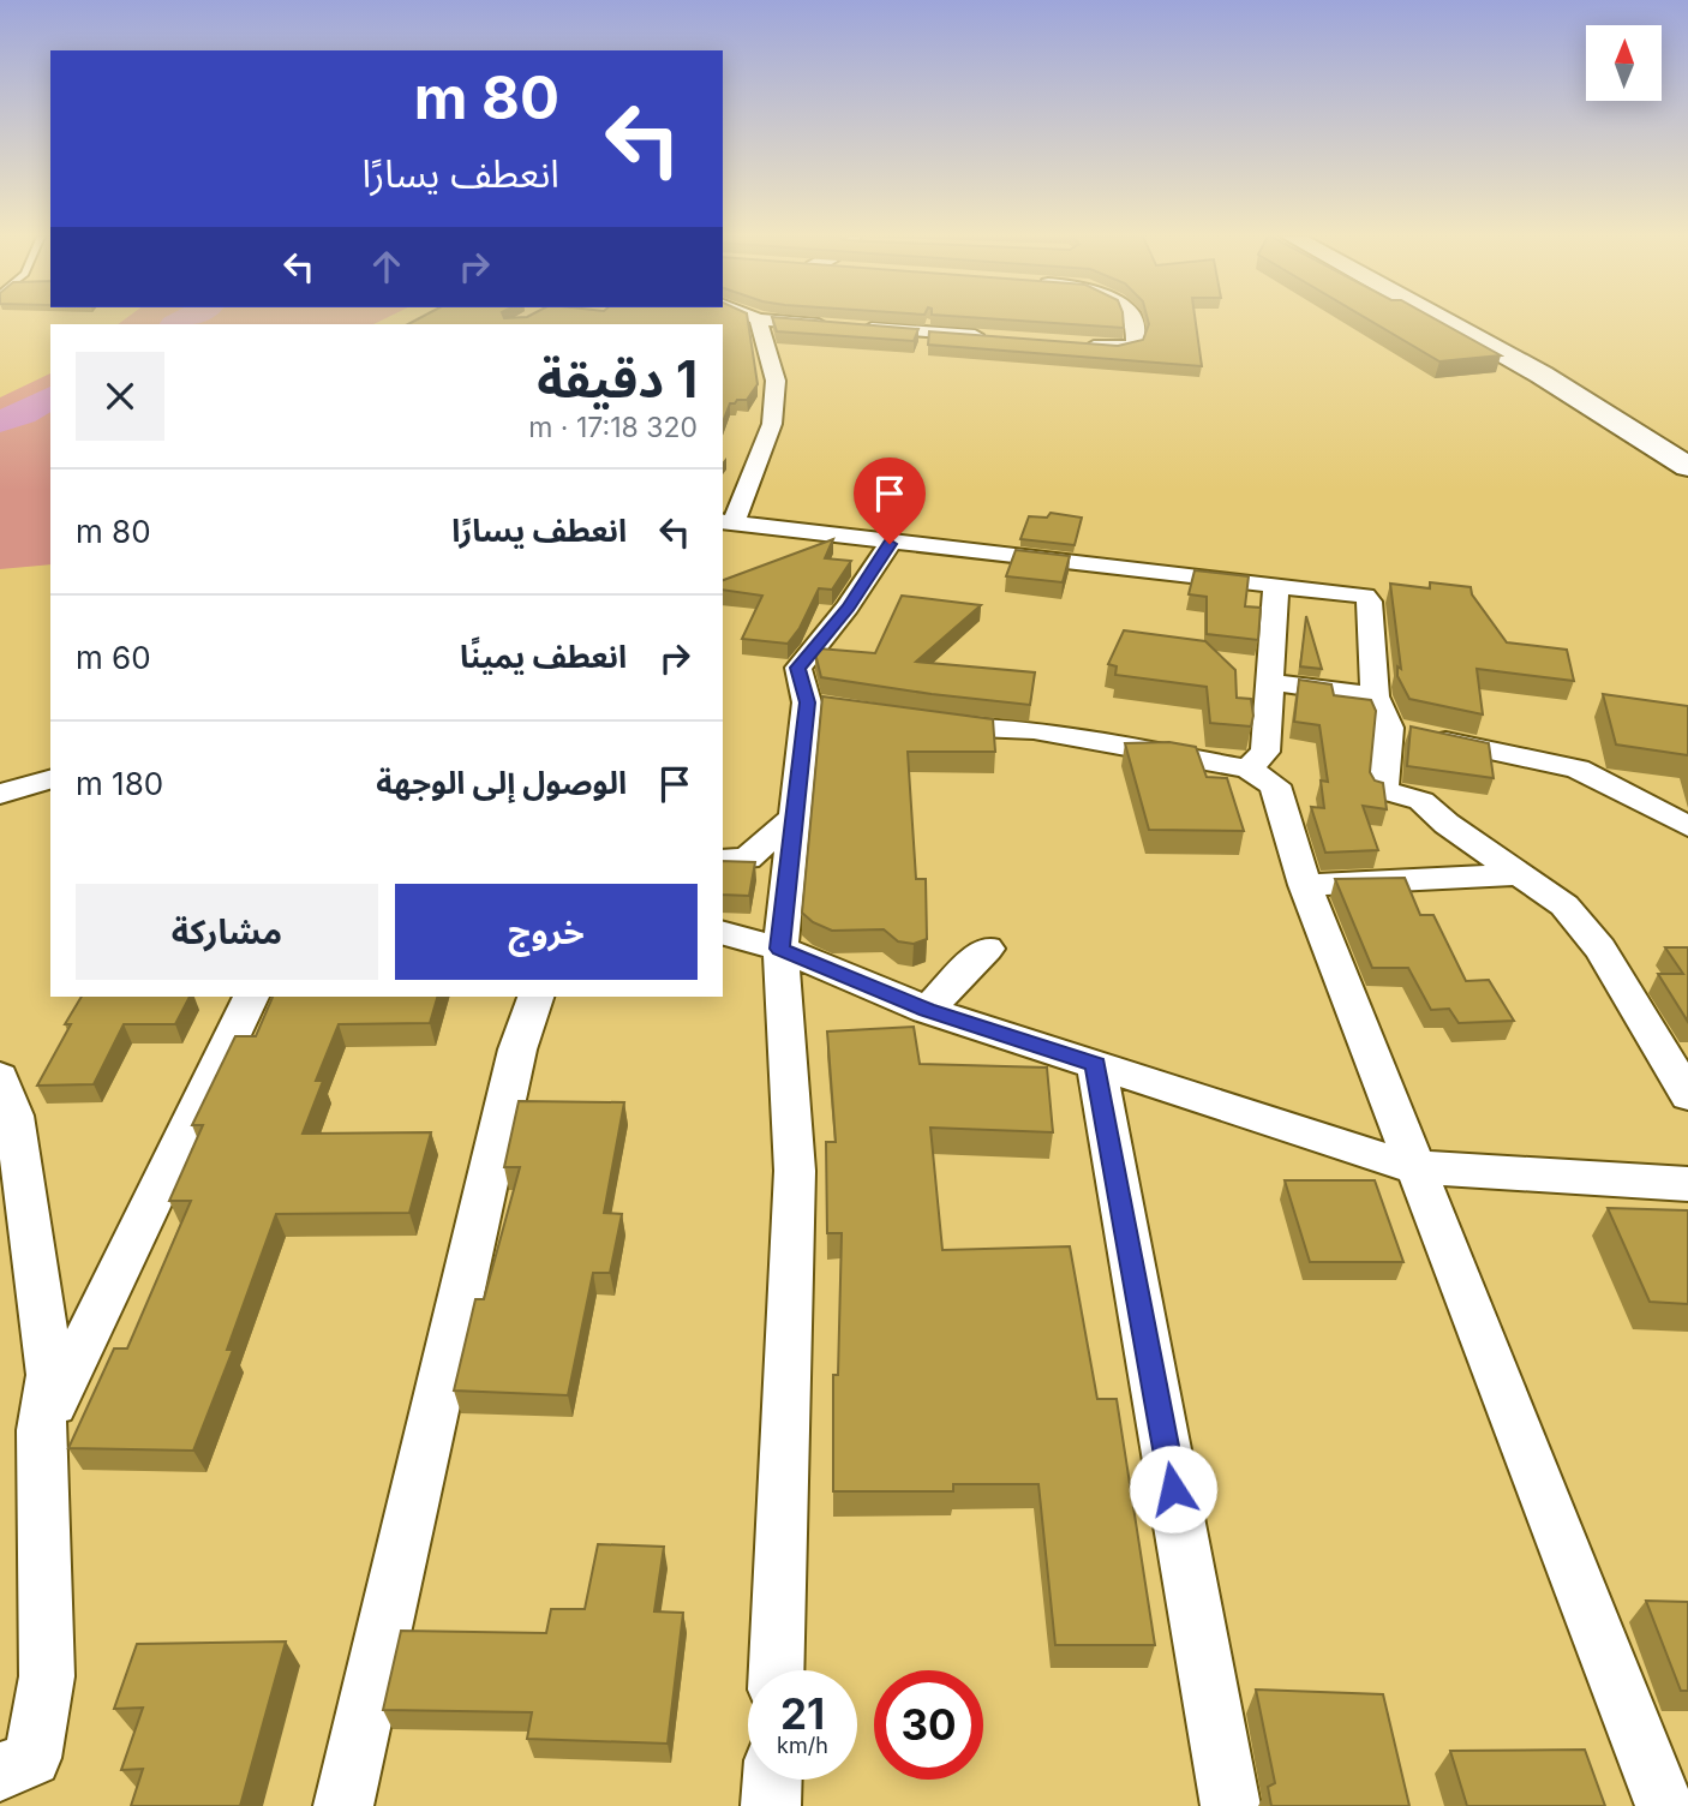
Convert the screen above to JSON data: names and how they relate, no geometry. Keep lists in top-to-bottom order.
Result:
{
  "north": "top",
  "page": {
    "turn": ["80 m", "انعطف يسارًا"],
    "heading": ["1 دقيقة", "320 m · 17:18"],
    "list": [
      {
        "name": "انعطف يسارًا",
        "value": "80 m"
      },
      {
        "name": "انعطف يمينًا",
        "value": "60 m"
      },
      {
        "name": "الوصول إلى الوجهة",
        "value": "180 m"
      }
    ],
    "buttons": ["خروج", "مشاركة"],
    "speed": "21 km/h",
    "limit": "30"
  }
}
